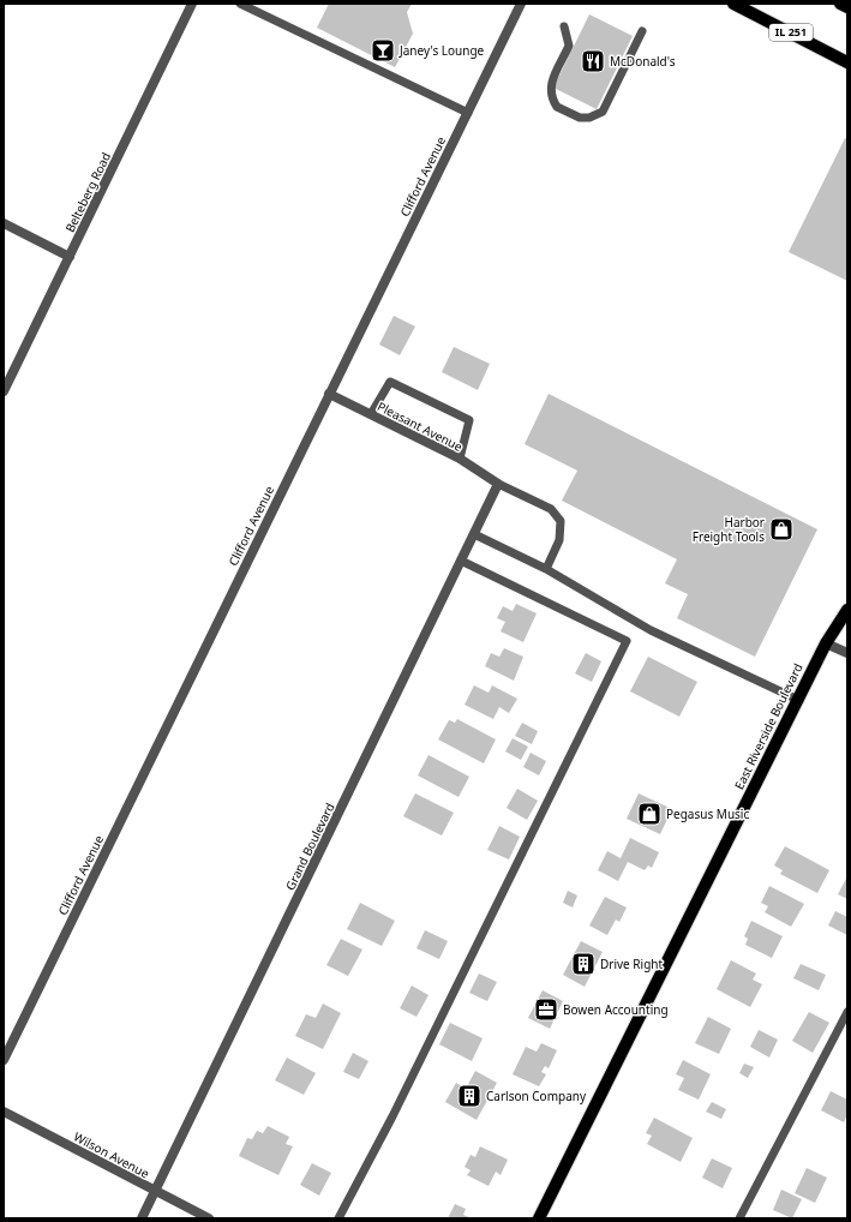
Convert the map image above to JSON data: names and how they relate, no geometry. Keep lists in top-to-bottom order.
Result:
{
  "streets": {
    "main road": ["IL 251", "East Riverside Boulevard"],
    "street": [
      "Clifford Avenue",
      "Belteberg Road",
      "Pleasant Avenue",
      "Grand Boulevard",
      "Wilson Avenue"
    ]
  },
  "crossings": [
    ["Clifford Avenue", "Pleasant Avenue"],
    ["Pleasant Avenue", "Grand Boulevard"],
    ["Grand Boulevard", "Wilson Avenue"]
  ],
  "places": {
    "bar": ["Janey's Lounge"],
    "restaurant": ["McDonald's"],
    "shop": ["Harbor Freight Tools", "Pegasus Music"],
    "building": ["Drive Right", "Carlson Company"],
    "office": ["Bowen Accounting"]
  }
}
